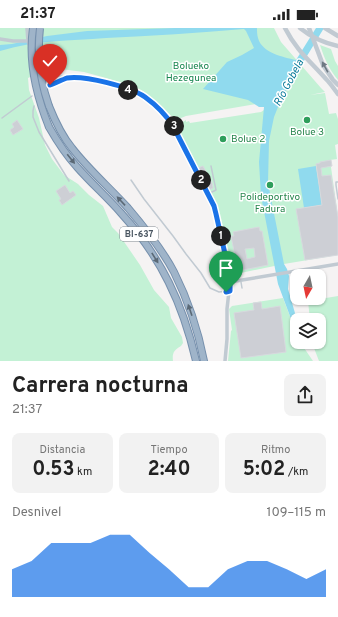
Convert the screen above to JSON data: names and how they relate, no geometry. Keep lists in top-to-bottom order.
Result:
{
  "streets": {
    "highway": ["BI-637"]
  },
  "water": ["Río Gobela"],
  "parks": ["Bolueko Hezegunea"],
  "places": ["Bolue 3", "Bolue 2", "Polideportivo Fadura"],
  "north": "bottom",
  "page": {
    "status": "21:37",
    "pins": [
      "4",
      "3",
      "2",
      "1"
    ],
    "heading": ["Carrera nocturna", "21:37"],
    "stats": [
      ["Distancia", "0.53 km"],
      ["Tiempo", "2:40"],
      ["Ritmo", "5:02 /km"]
    ],
    "chart": ["Desnivel", "109–115 m"]
  }
}
